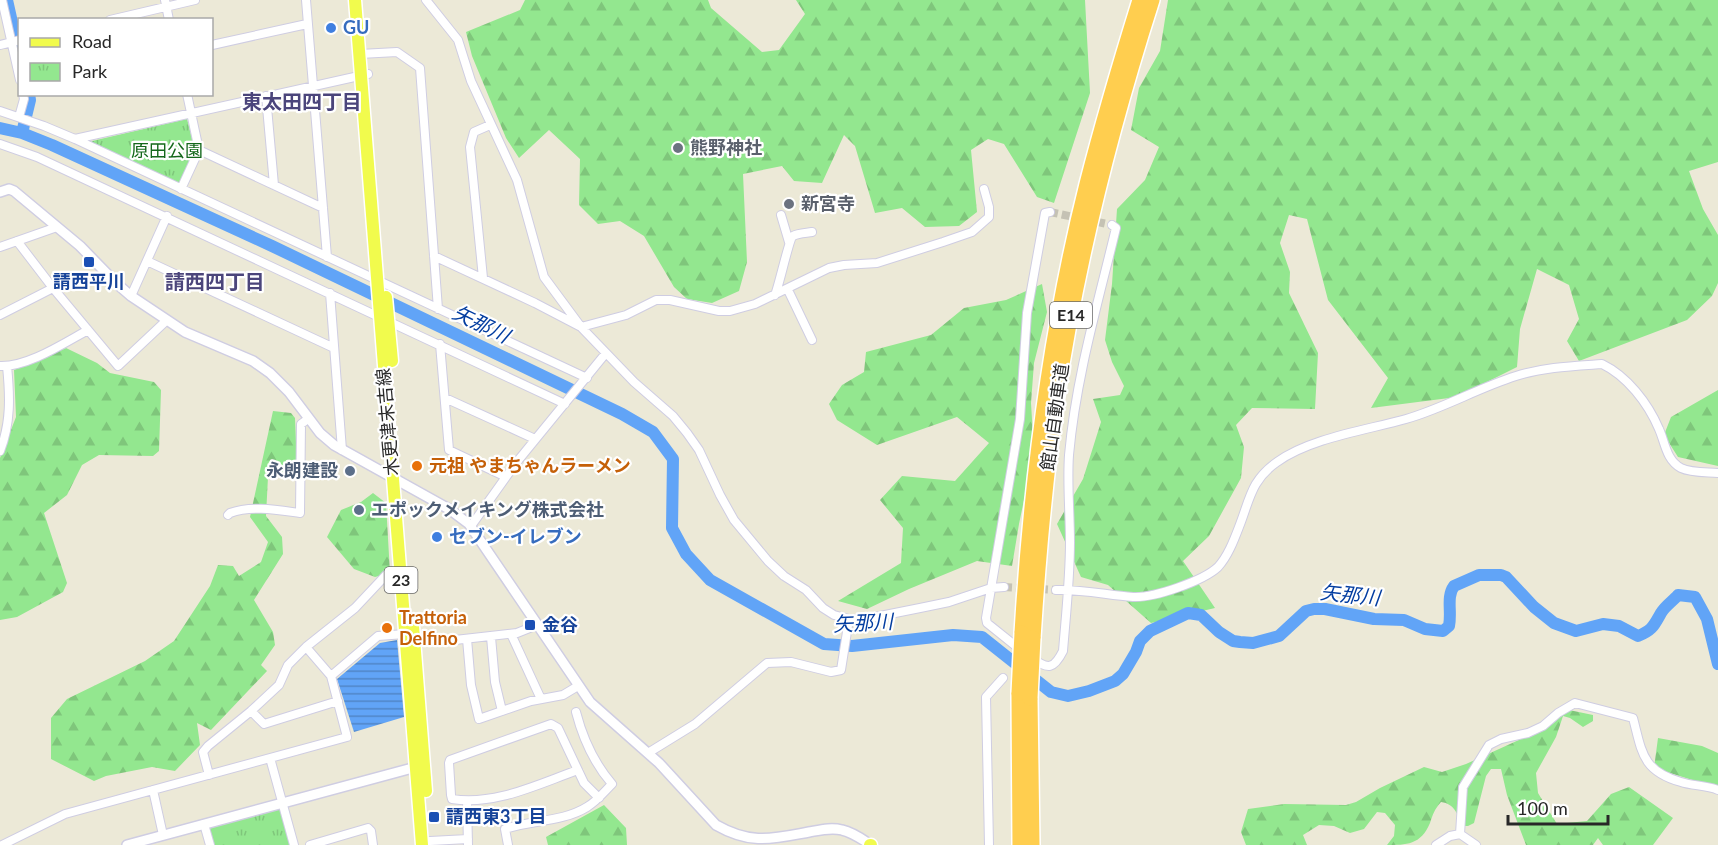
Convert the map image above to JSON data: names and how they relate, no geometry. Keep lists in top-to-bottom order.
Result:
{
  "streets": {
    "highway": ["E14", "館山自動車道"],
    "main road": ["木更津末吉線", "23"]
  },
  "districts": ["東太田四丁目", "請西四丁目"],
  "water": ["矢那川"],
  "parks": ["原田公園"],
  "places": {
    "other": [
      "GU",
      "熊野神社",
      "新宮寺",
      "元祖 やまちゃんラーメン",
      "永朗建設",
      "エポックメイキング株式会社",
      "セブン-イレブン",
      "Trattoria Delfino"
    ],
    "transit": ["請西平川", "金谷", "請西東3丁目"]
  },
  "legend": ["Road", "Park"],
  "scale_bar": "100 m"
}
